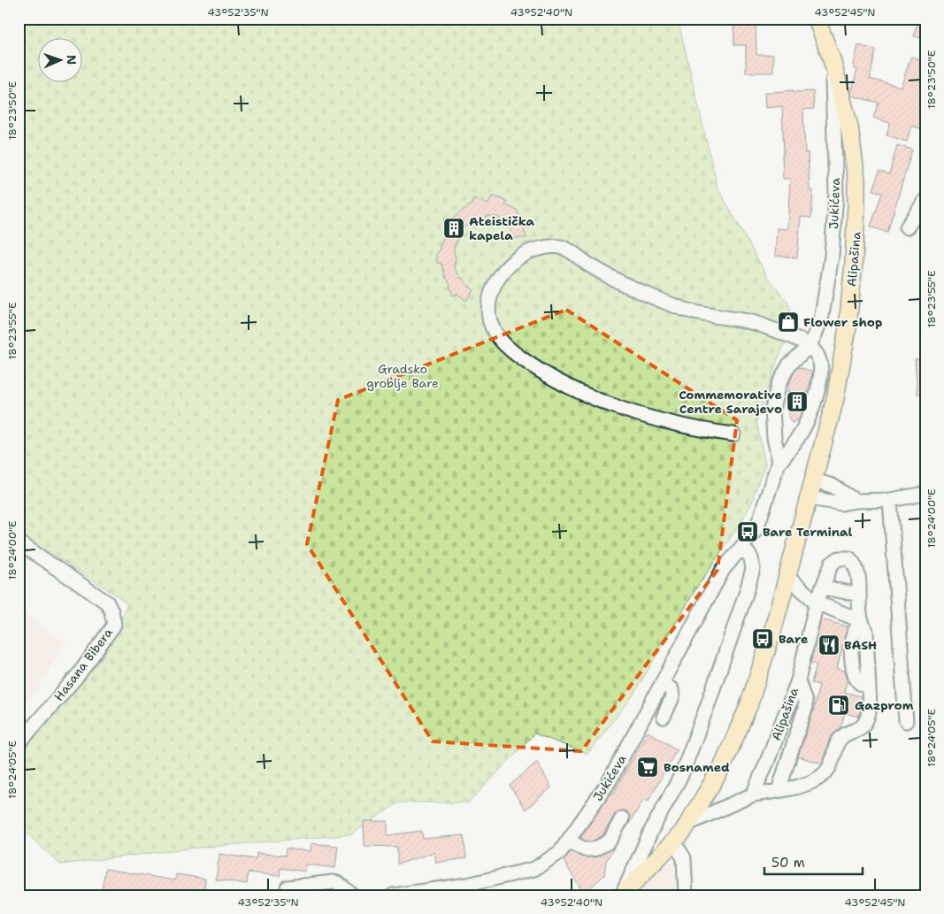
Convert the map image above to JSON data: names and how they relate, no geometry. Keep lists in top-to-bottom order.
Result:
{
  "streets": {
    "main road": ["Alipašina"],
    "street": ["Jukićeva", "Hasana Bibera"]
  },
  "crossings": [
    ["Jukićeva", "Alipašina"]
  ],
  "parks": ["Gradsko groblje Bare"],
  "places": {
    "building": ["Ateistička kapela", "Commemorative Centre Sarajevo"],
    "shop": ["Flower shop"],
    "bus stop": ["Bare Terminal", "Bare"],
    "restaurant": ["BASH"],
    "fuel station": ["Gazprom"],
    "supermarket": ["Bosnamed"]
  },
  "scale_bar": "50 m",
  "north": "right",
  "coordinates": [
    "43°52'35\"N",
    "43°52'40\"N",
    "43°52'45\"N",
    "18°23'50\"E",
    "18°23'55\"E",
    "18°24'00\"E",
    "18°24'05\"E"
  ]
}
